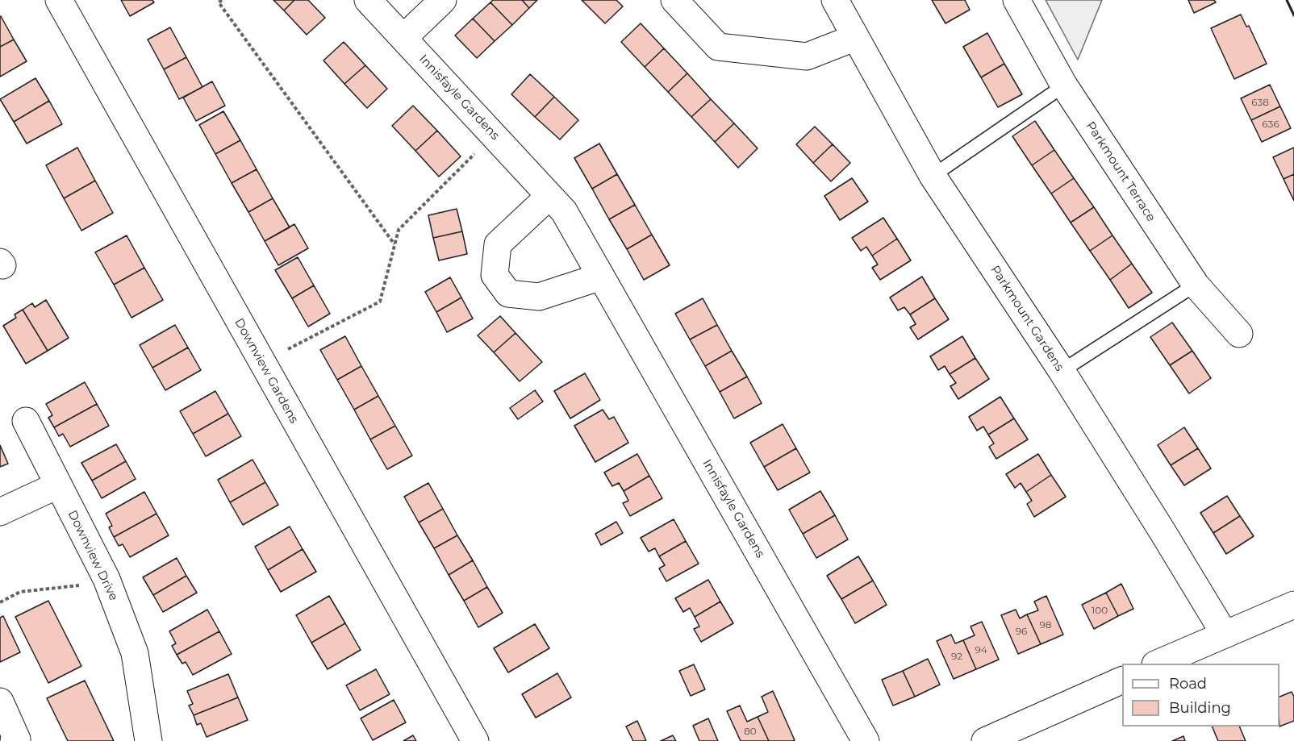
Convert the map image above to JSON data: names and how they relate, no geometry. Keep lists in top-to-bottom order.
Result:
{
  "streets": {
    "street": [
      "Innisfayle Gardens",
      "Parkmount Terrace",
      "Parkmount Gardens",
      "Downview Gardens",
      "Downview Drive"
    ]
  },
  "house_numbers": [
    "638",
    "636",
    "100",
    "98",
    "96",
    "94",
    "92",
    "80"
  ],
  "legend": ["Road", "Building"]
}
